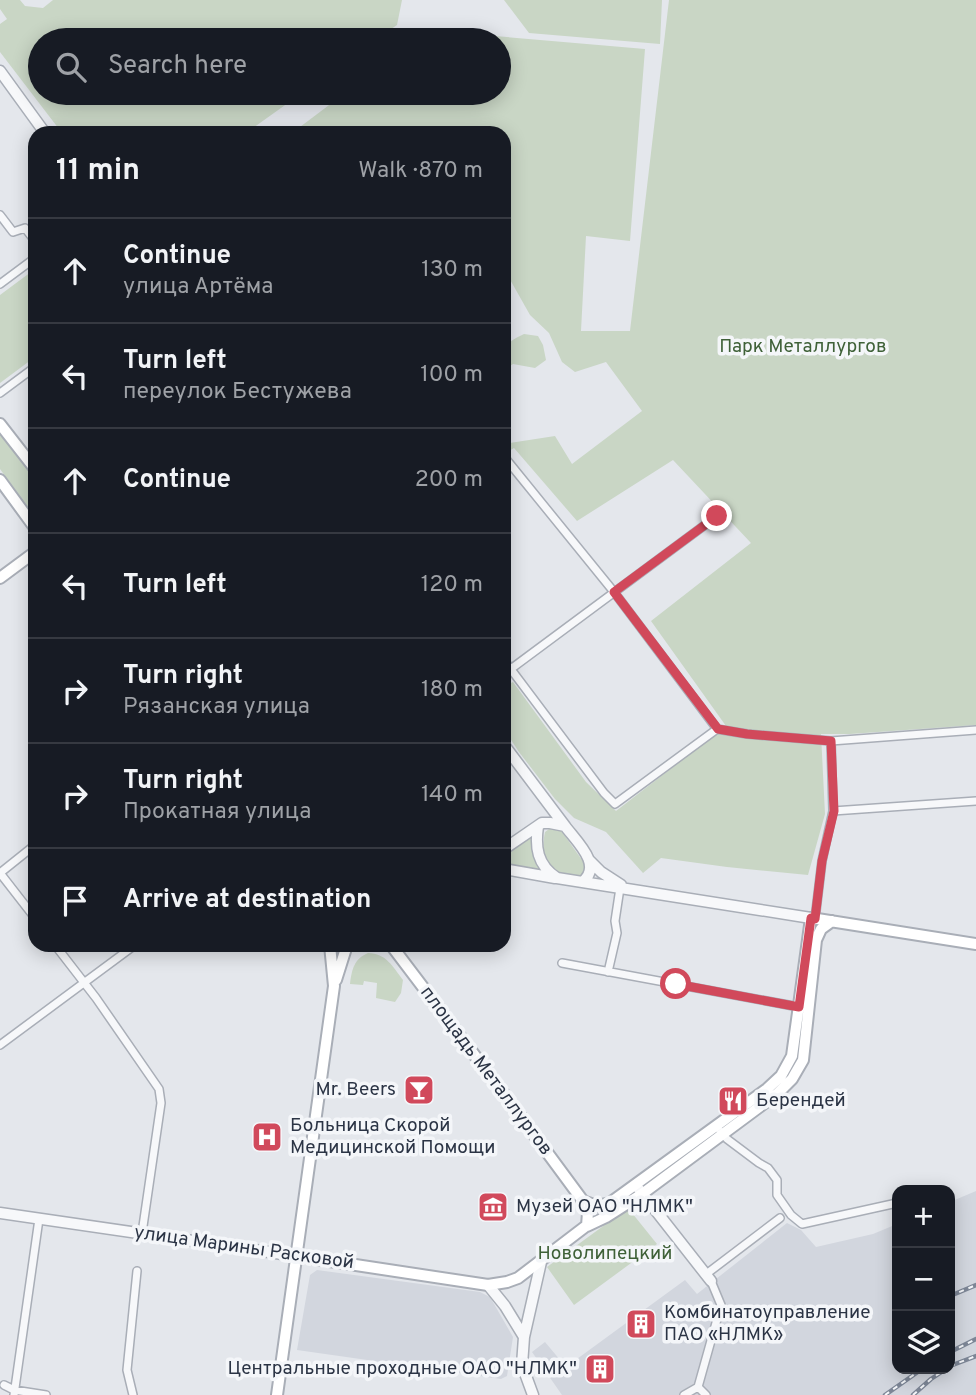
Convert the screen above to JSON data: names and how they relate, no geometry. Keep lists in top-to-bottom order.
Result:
{
  "streets": {
    "main road": ["площадь Металлургов", "улица Марины Расковой"]
  },
  "parks": ["Парк Металлургов", "Новолипецкий"],
  "places": {
    "bar": ["Mr. Beers"],
    "restaurant": ["Берендей"],
    "hospital": ["Больница Скорой Медицинской Помощи"],
    "museum": ["Музей ОАО \"НЛМК\""],
    "building": ["Комбинатоуправление ПАО «НЛМК»", "Центральные проходные ОАО \"НЛМК\""]
  },
  "page": {
    "search": "Search here",
    "heading": ["11 min", "Walk · 870 m"],
    "list": [
      ["Continue", "улица Артёма", "130 m"],
      ["Turn left", "переулок Бестужева", "100 m"],
      ["Continue", "200 m"],
      ["Turn left", "120 m"],
      ["Turn right", "Рязанская улица", "180 m"],
      ["Turn right", "Прокатная улица", "140 m"],
      "Arrive at destination"
    ],
    "map_buttons": ["+", "−"]
  }
}
